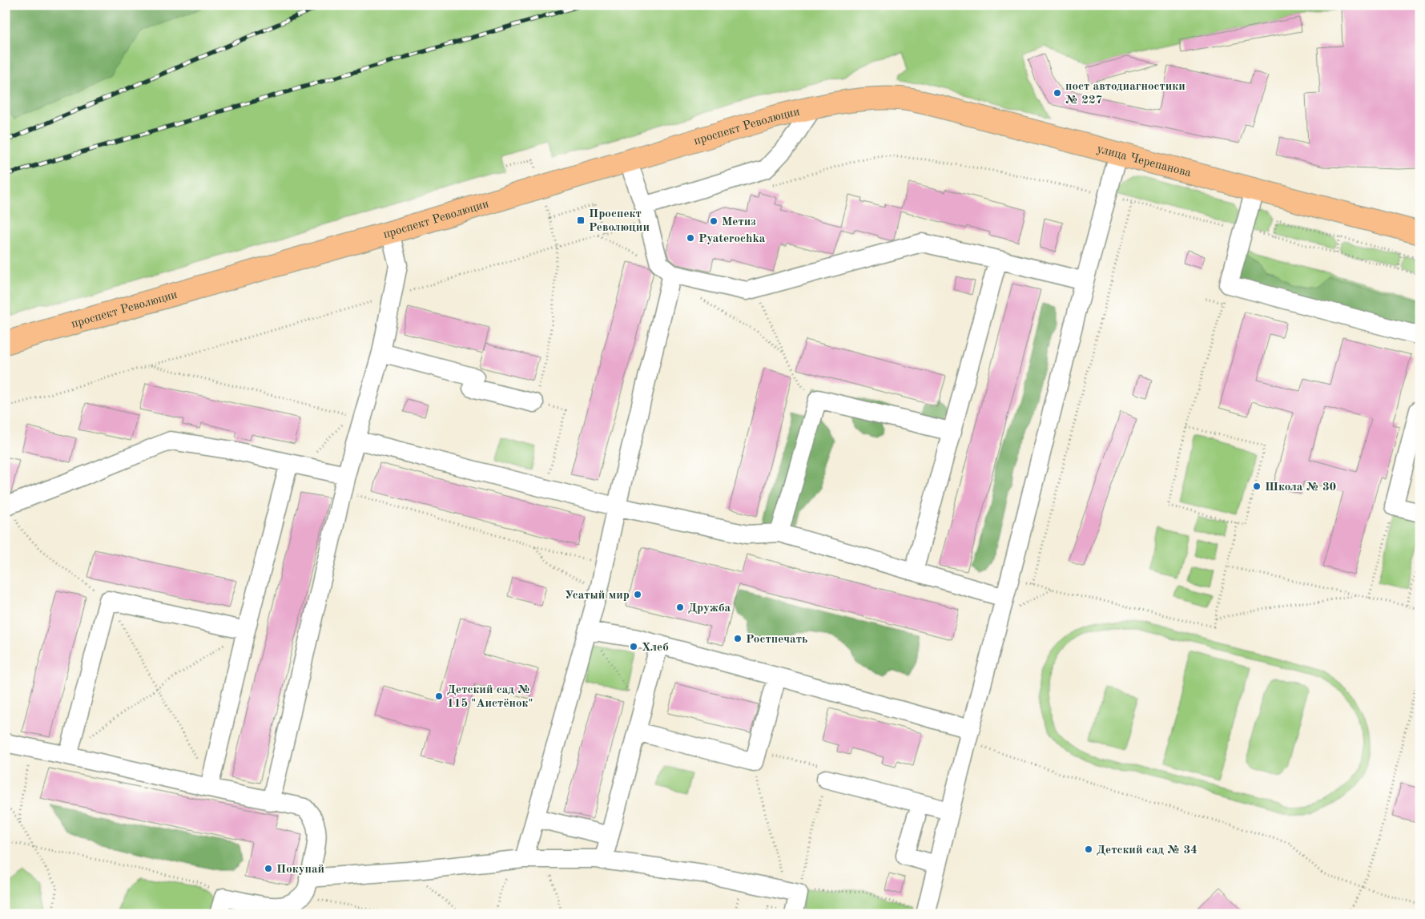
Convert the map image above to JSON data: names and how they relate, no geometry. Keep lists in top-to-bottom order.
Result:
{
  "streets": {
    "main road": ["проспект Революции", "улица Черепанова"]
  },
  "crossings": [
    ["проспект Революции", "улица Черепанова"]
  ],
  "places": {
    "other": [
      "пост автодиагностики № 227",
      "Метиз",
      "Pyaterochka",
      "Школа № 30",
      "Усатый мир",
      "Дружба",
      "Ростпечать",
      "Хлеб",
      "Детский сад № 115 \"Аистёнок\"",
      "Детский сад № 34",
      "Покупай"
    ],
    "transit": ["Проспект Революции"]
  }
}
